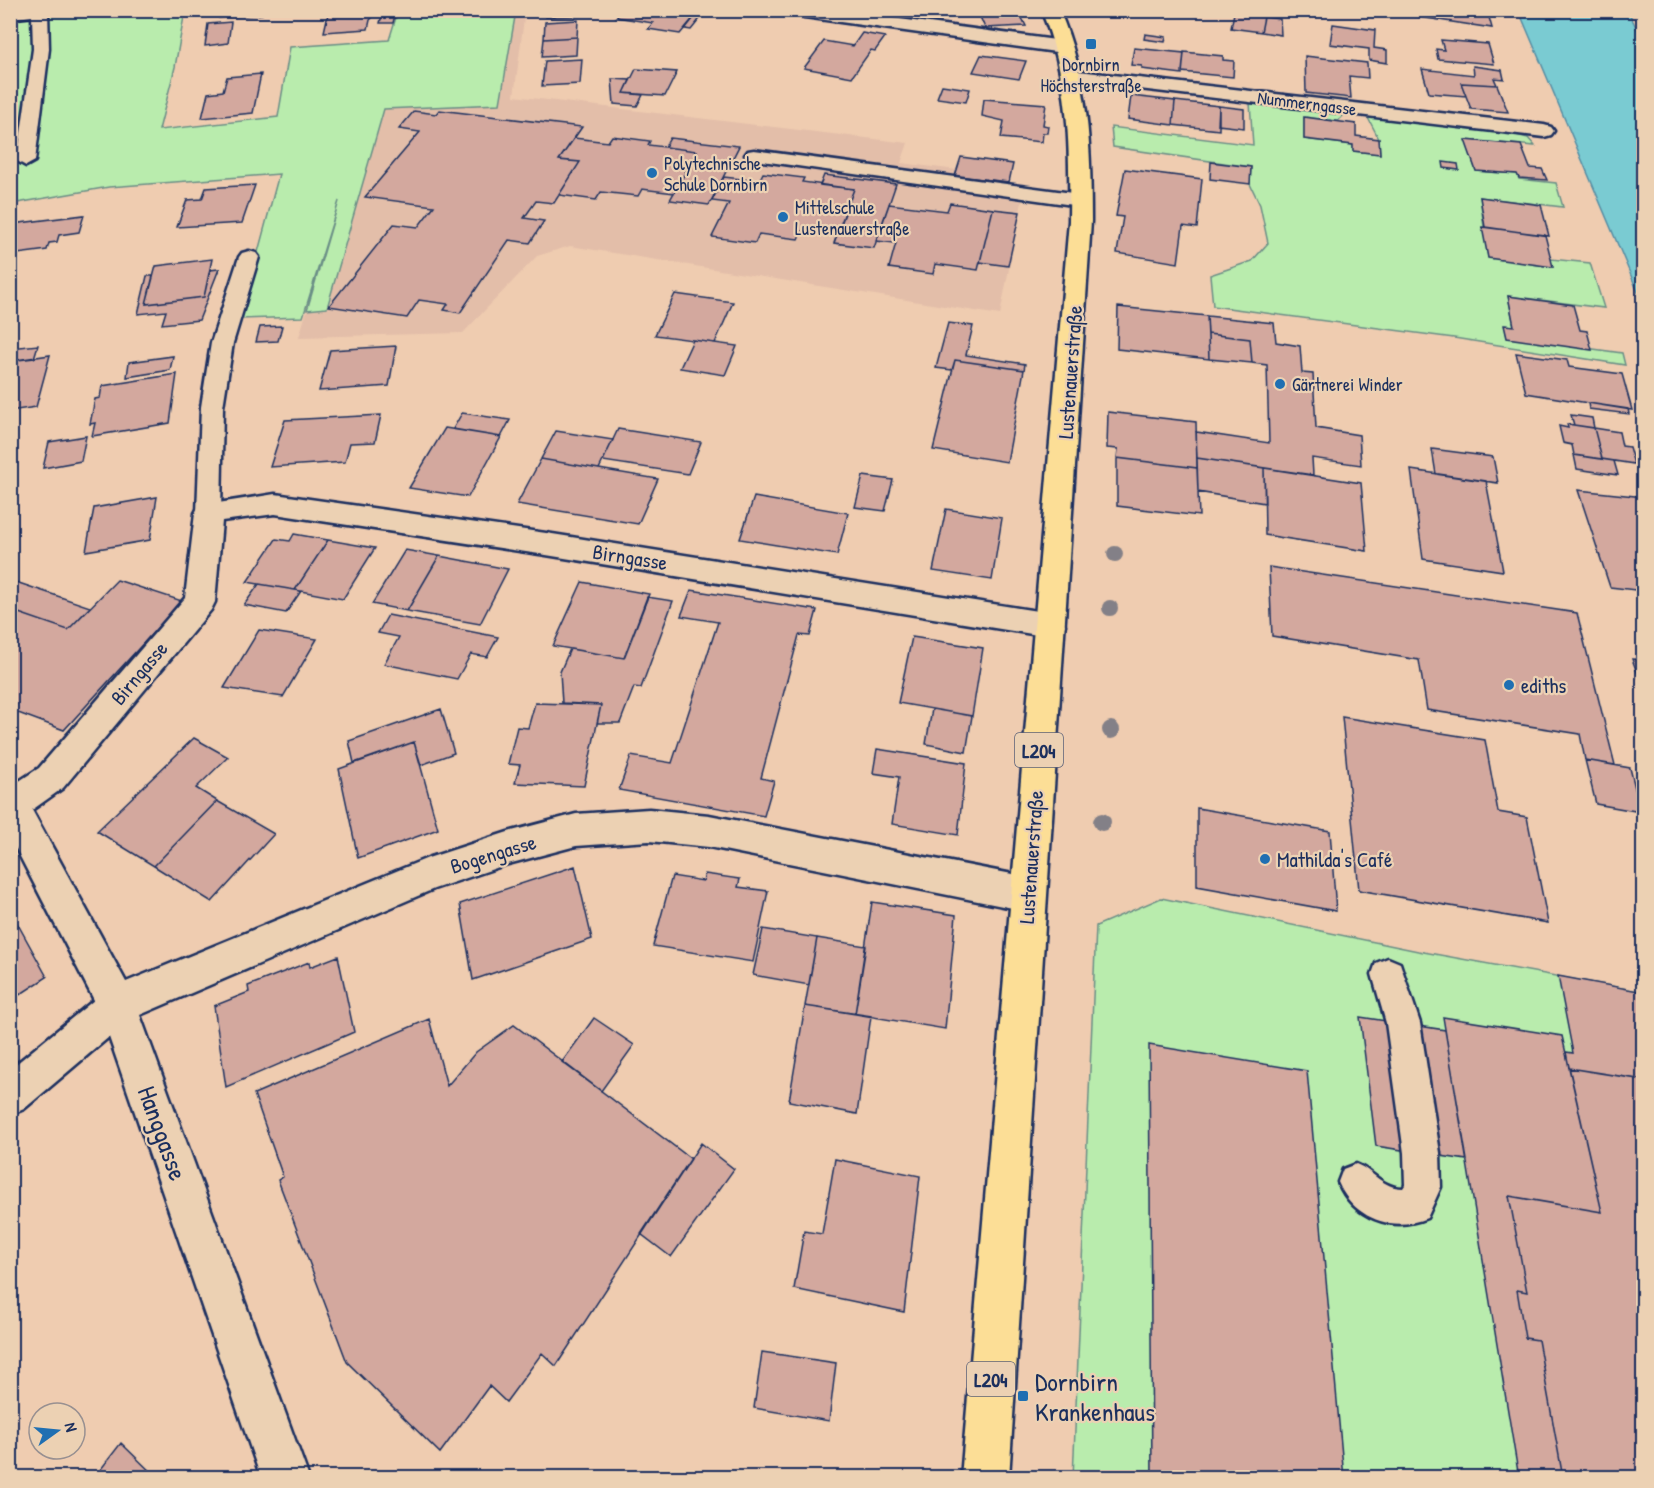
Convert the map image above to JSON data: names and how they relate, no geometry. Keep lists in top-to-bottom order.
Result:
{
  "streets": {
    "main road": ["Lustenauerstraße", "L204"],
    "street": [
      "Nummerngasse",
      "Birngasse",
      "Bogengasse",
      "Hanggasse"
    ]
  },
  "crossings": [
    ["Nummerngasse", "Lustenauerstraße"],
    ["Lustenauerstraße", "Birngasse"],
    ["Lustenauerstraße", "Bogengasse"],
    ["Birngasse", "Hanggasse"],
    ["Bogengasse", "Hanggasse"]
  ],
  "places": {
    "transit": ["Dornbirn Höchsterstraße", "Dornbirn Krankenhaus"],
    "other": [
      "Polytechnische Schule Dornbirn",
      "Mittelschule Lustenauerstraße",
      "Gärtnerei Winder",
      "ediths",
      "Mathilda's Café"
    ]
  },
  "north": "right"
}
